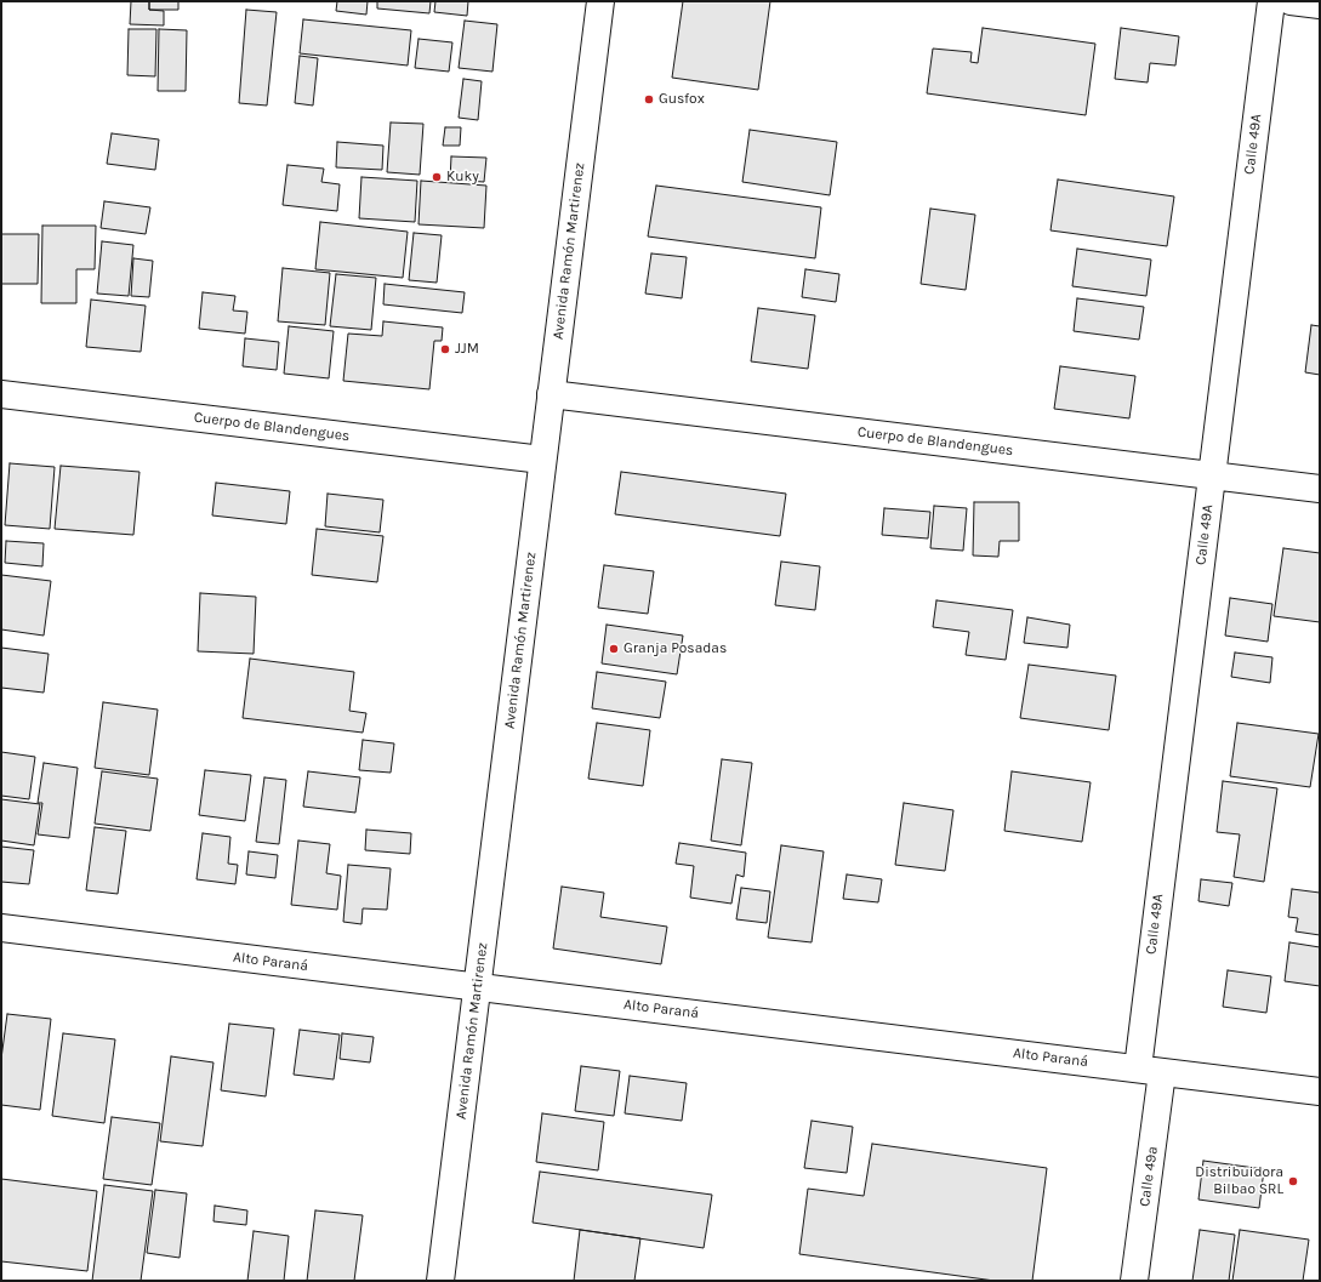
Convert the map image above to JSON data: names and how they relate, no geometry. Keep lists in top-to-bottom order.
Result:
{
  "streets": {
    "street": [
      "Calle 49A",
      "Avenida Ramón Martirenez",
      "Cuerpo de Blandengues",
      "Alto Paraná",
      "Calle 49a"
    ]
  },
  "crossings": [
    ["Calle 49A", "Cuerpo de Blandengues"],
    ["Calle 49A", "Alto Paraná"],
    ["Calle 49A", "Calle 49a"],
    ["Avenida Ramón Martirenez", "Cuerpo de Blandengues"],
    ["Avenida Ramón Martirenez", "Alto Paraná"],
    ["Alto Paraná", "Calle 49a"]
  ],
  "places": [
    "Gusfox",
    "Kuky",
    "JJM",
    "Granja Posadas",
    "Distribuidora Bilbao SRL"
  ]
}
